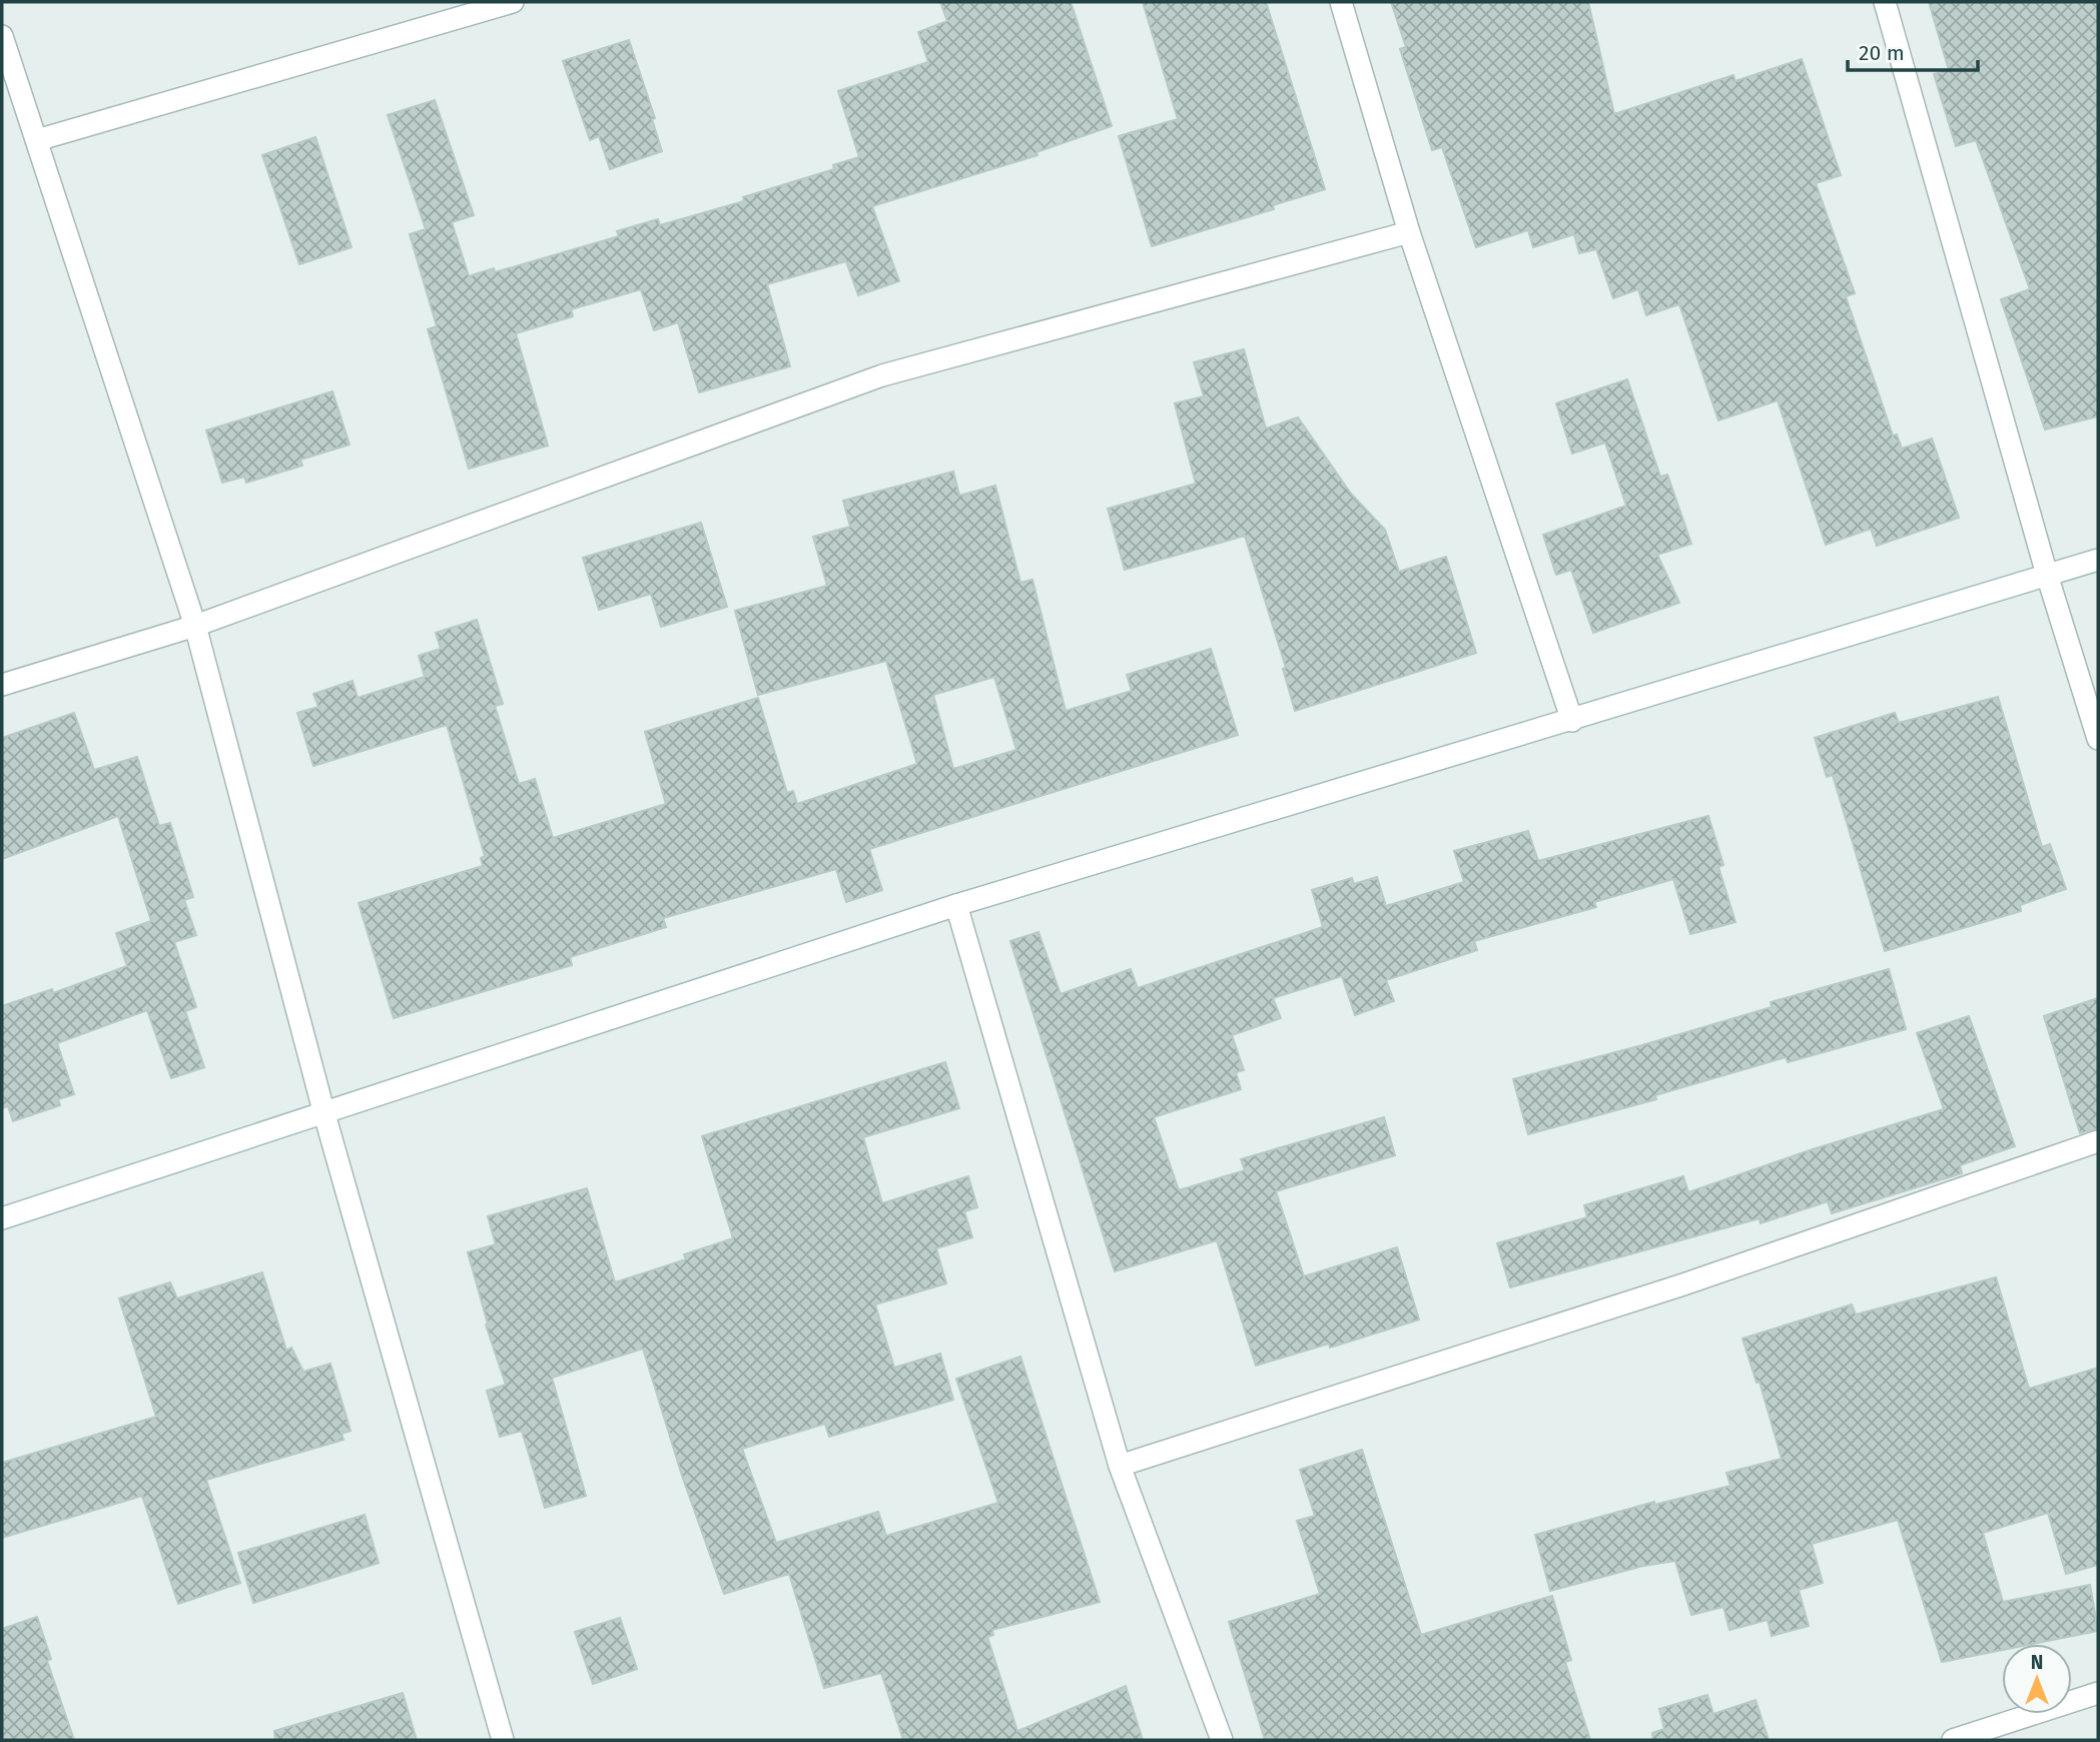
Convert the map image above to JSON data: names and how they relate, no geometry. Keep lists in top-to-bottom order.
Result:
{
  "scale_bar": "20 m",
  "north": "top"
}
